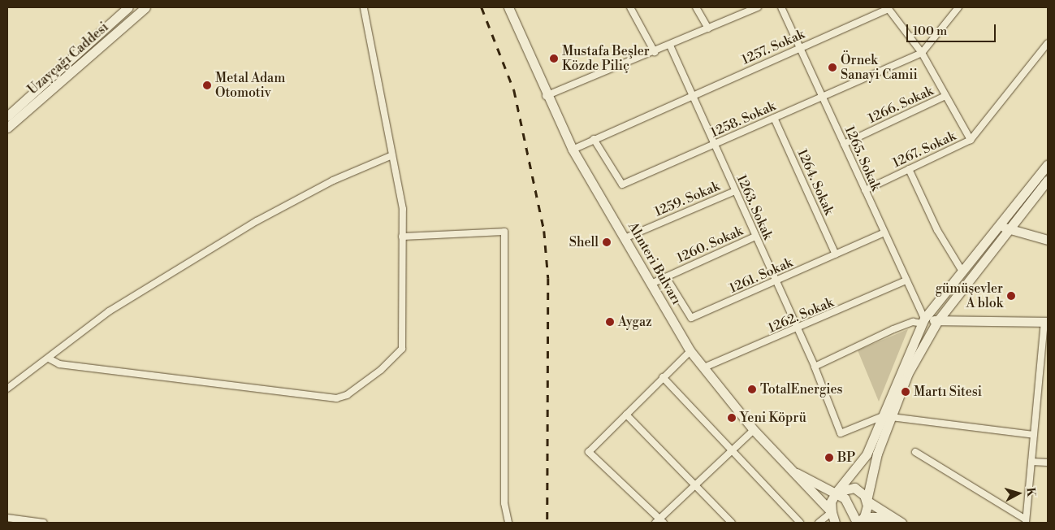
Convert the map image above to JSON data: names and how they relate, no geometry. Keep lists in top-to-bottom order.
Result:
{
  "streets": {
    "main road": ["Uzayçağı Caddesi", "Alınteri Bulvarı"],
    "street": [
      "1257. Sokak",
      "1266. Sokak",
      "1258. Sokak",
      "1267. Sokak",
      "1265. Sokak",
      "1264. Sokak",
      "1259. Sokak",
      "1263. Sokak",
      "1260. Sokak",
      "1261. Sokak",
      "1262. Sokak"
    ]
  },
  "crossings": [
    ["1257. Sokak", "1266. Sokak"],
    ["1257. Sokak", "1258. Sokak"],
    ["1257. Sokak", "1267. Sokak"],
    ["1257. Sokak", "1265. Sokak"],
    ["1257. Sokak", "1263. Sokak"],
    ["1257. Sokak", "Alınteri Bulvarı"],
    ["1266. Sokak", "1267. Sokak"],
    ["1266. Sokak", "1265. Sokak"],
    ["1258. Sokak", "1265. Sokak"],
    ["1258. Sokak", "1264. Sokak"],
    ["1258. Sokak", "1263. Sokak"],
    ["1267. Sokak", "1265. Sokak"],
    ["1265. Sokak", "1261. Sokak"],
    ["1265. Sokak", "1262. Sokak"],
    ["1264. Sokak", "1261. Sokak"],
    ["1259. Sokak", "1263. Sokak"],
    ["1259. Sokak", "Alınteri Bulvarı"],
    ["1263. Sokak", "1260. Sokak"],
    ["1263. Sokak", "1261. Sokak"],
    ["1263. Sokak", "1262. Sokak"],
    ["1260. Sokak", "Alınteri Bulvarı"],
    ["1260. Sokak", "1261. Sokak"],
    ["Alınteri Bulvarı", "1262. Sokak"]
  ],
  "places": [
    "Mustafa Beşler Közde Piliç",
    "Örnek Sanayi Camii",
    "Metal Adam Otomotiv",
    "Shell",
    "gümüşevler A blok",
    "Aygaz",
    "TotalEnergies",
    "Martı Sitesi",
    "Yeni Köprü",
    "BP"
  ],
  "scale_bar": "100 m",
  "north": "right"
}
